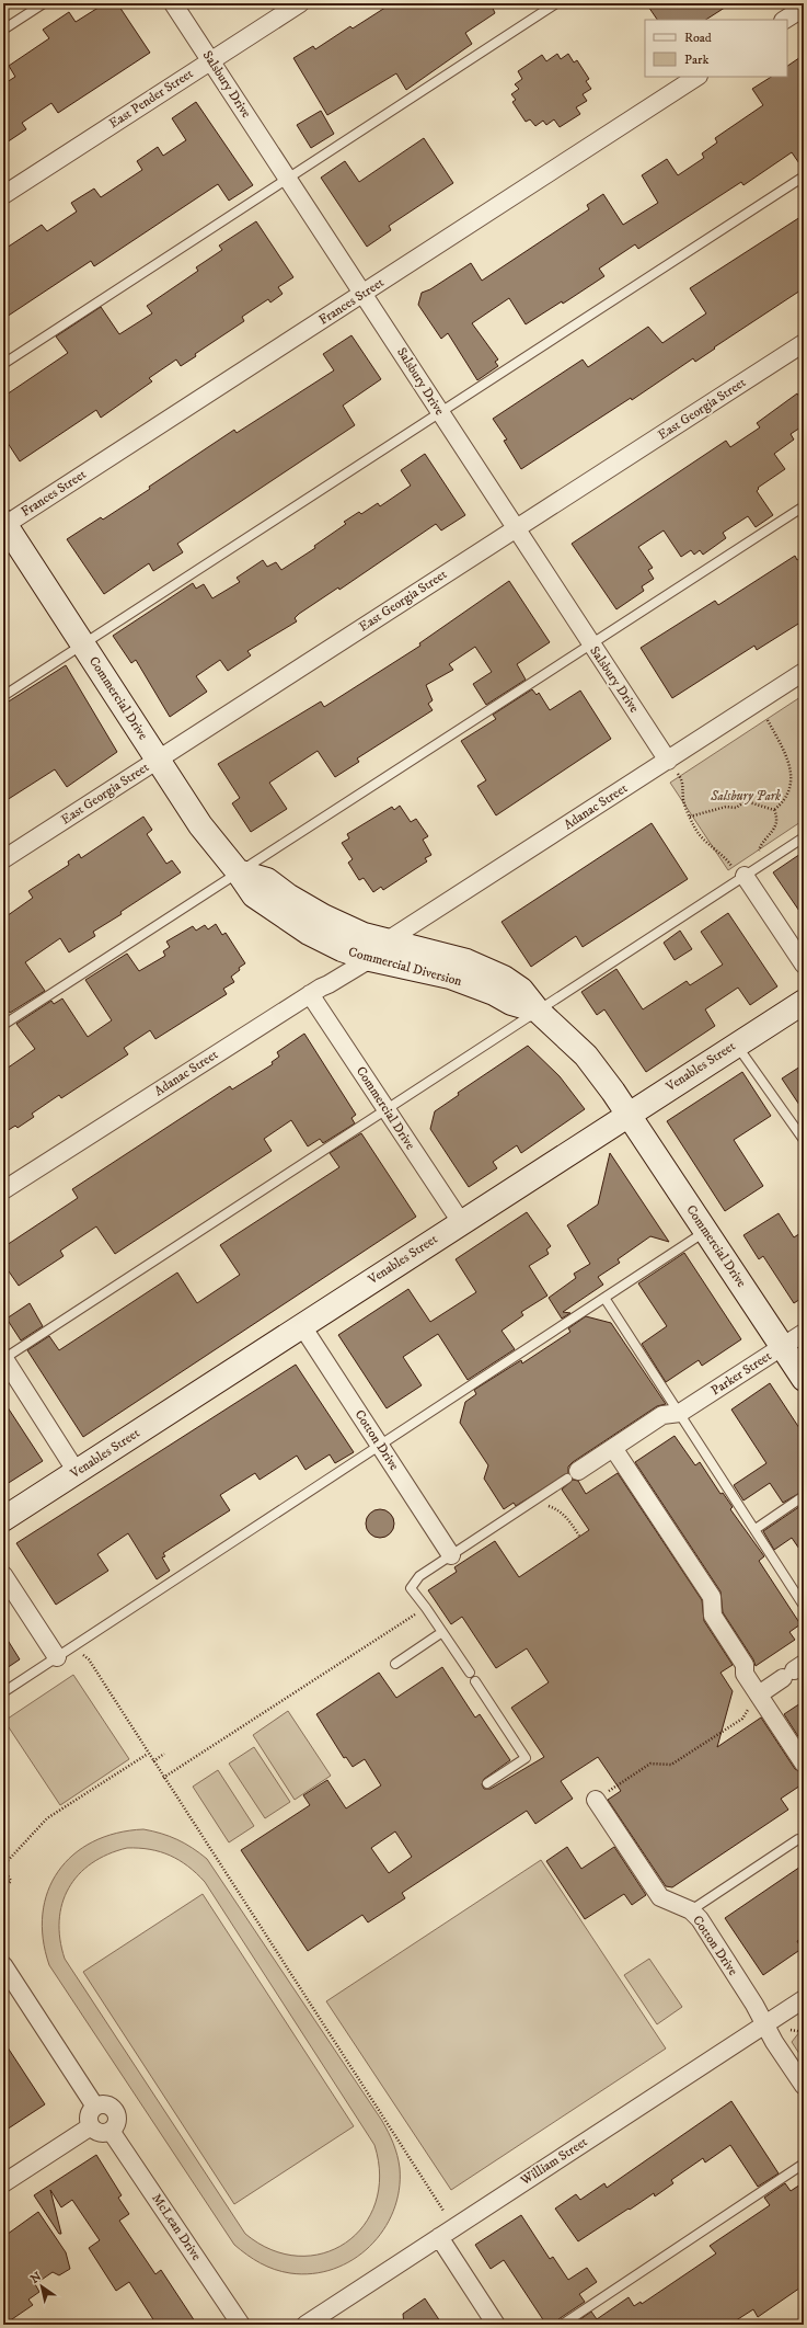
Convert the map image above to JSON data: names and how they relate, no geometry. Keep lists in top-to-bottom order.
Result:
{
  "streets": {
    "street": [
      "Salsbury Drive",
      "East Pender Street",
      "Frances Street",
      "East Georgia Street",
      "Commercial Drive",
      "Adanac Street",
      "Commercial Diversion",
      "Venables Street",
      "Parker Street",
      "Cotton Drive",
      "William Street",
      "McLean Drive"
    ]
  },
  "crossings": [
    ["Salsbury Drive", "East Pender Street"],
    ["Salsbury Drive", "Frances Street"],
    ["Salsbury Drive", "East Georgia Street"],
    ["Salsbury Drive", "Adanac Street"],
    ["Frances Street", "Commercial Drive"],
    ["East Georgia Street", "Commercial Drive"],
    ["Commercial Drive", "Adanac Street"],
    ["Commercial Drive", "Commercial Diversion"],
    ["Commercial Drive", "Venables Street"],
    ["Commercial Drive", "Parker Street"],
    ["Adanac Street", "Commercial Diversion"],
    ["Commercial Diversion", "Venables Street"],
    ["Venables Street", "Cotton Drive"],
    ["Cotton Drive", "William Street"]
  ],
  "parks": ["Salsbury Park"],
  "legend": ["Road", "Park"],
  "north": "top left"
}
